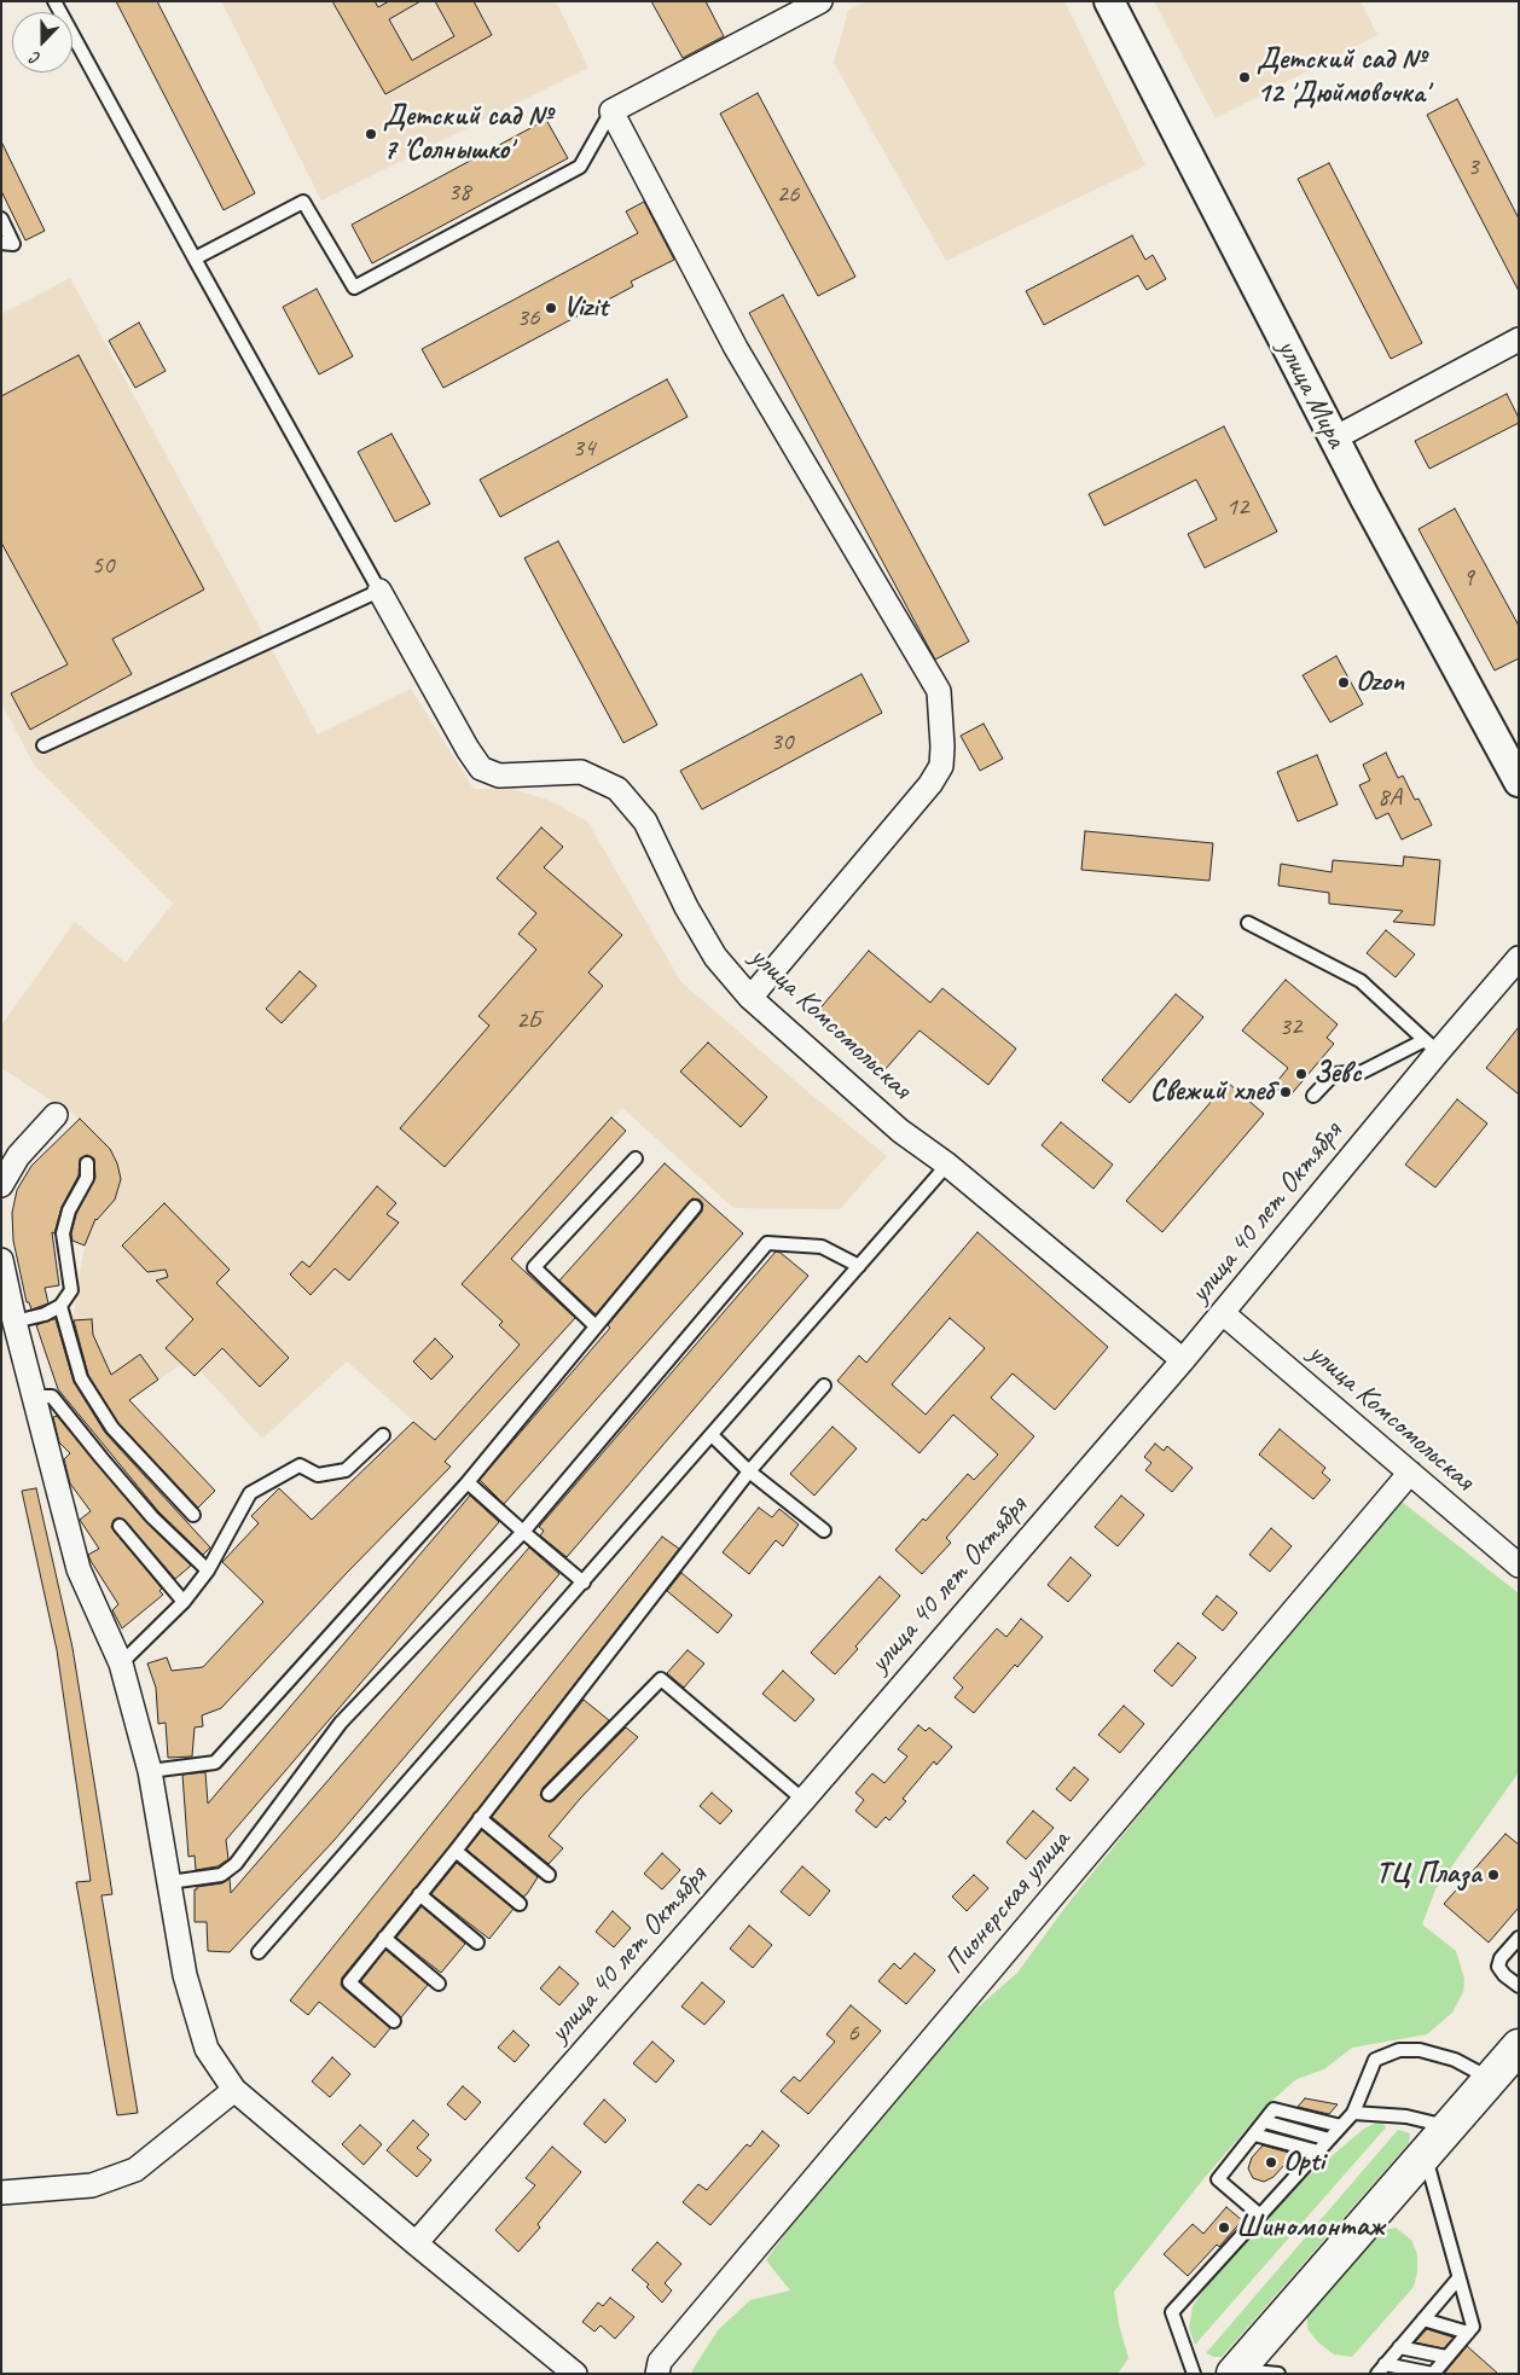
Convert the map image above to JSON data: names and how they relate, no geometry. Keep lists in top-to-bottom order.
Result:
{
  "streets": {
    "street": [
      "улица Мира",
      "улица Комсомольская",
      "улица 40 лет Октября",
      "Пионерская улица"
    ]
  },
  "crossings": [
    ["улица Комсомольская", "улица 40 лет Октября"],
    ["улица Комсомольская", "Пионерская улица"]
  ],
  "places": [
    "Детский сад № 12 'Дюймовочка'",
    "Детский сад № 7 'Солнышко'",
    "Vizit",
    "Ozon",
    "Зевс",
    "Свежий хлеб",
    "ТЦ Плаза",
    "Opti",
    "Шиномонтаж"
  ],
  "house_numbers": [
    "3",
    "38",
    "26",
    "36",
    "34",
    "12",
    "50",
    "9",
    "30",
    "8А",
    "2Б",
    "32",
    "6"
  ],
  "north": "bottom"
}
